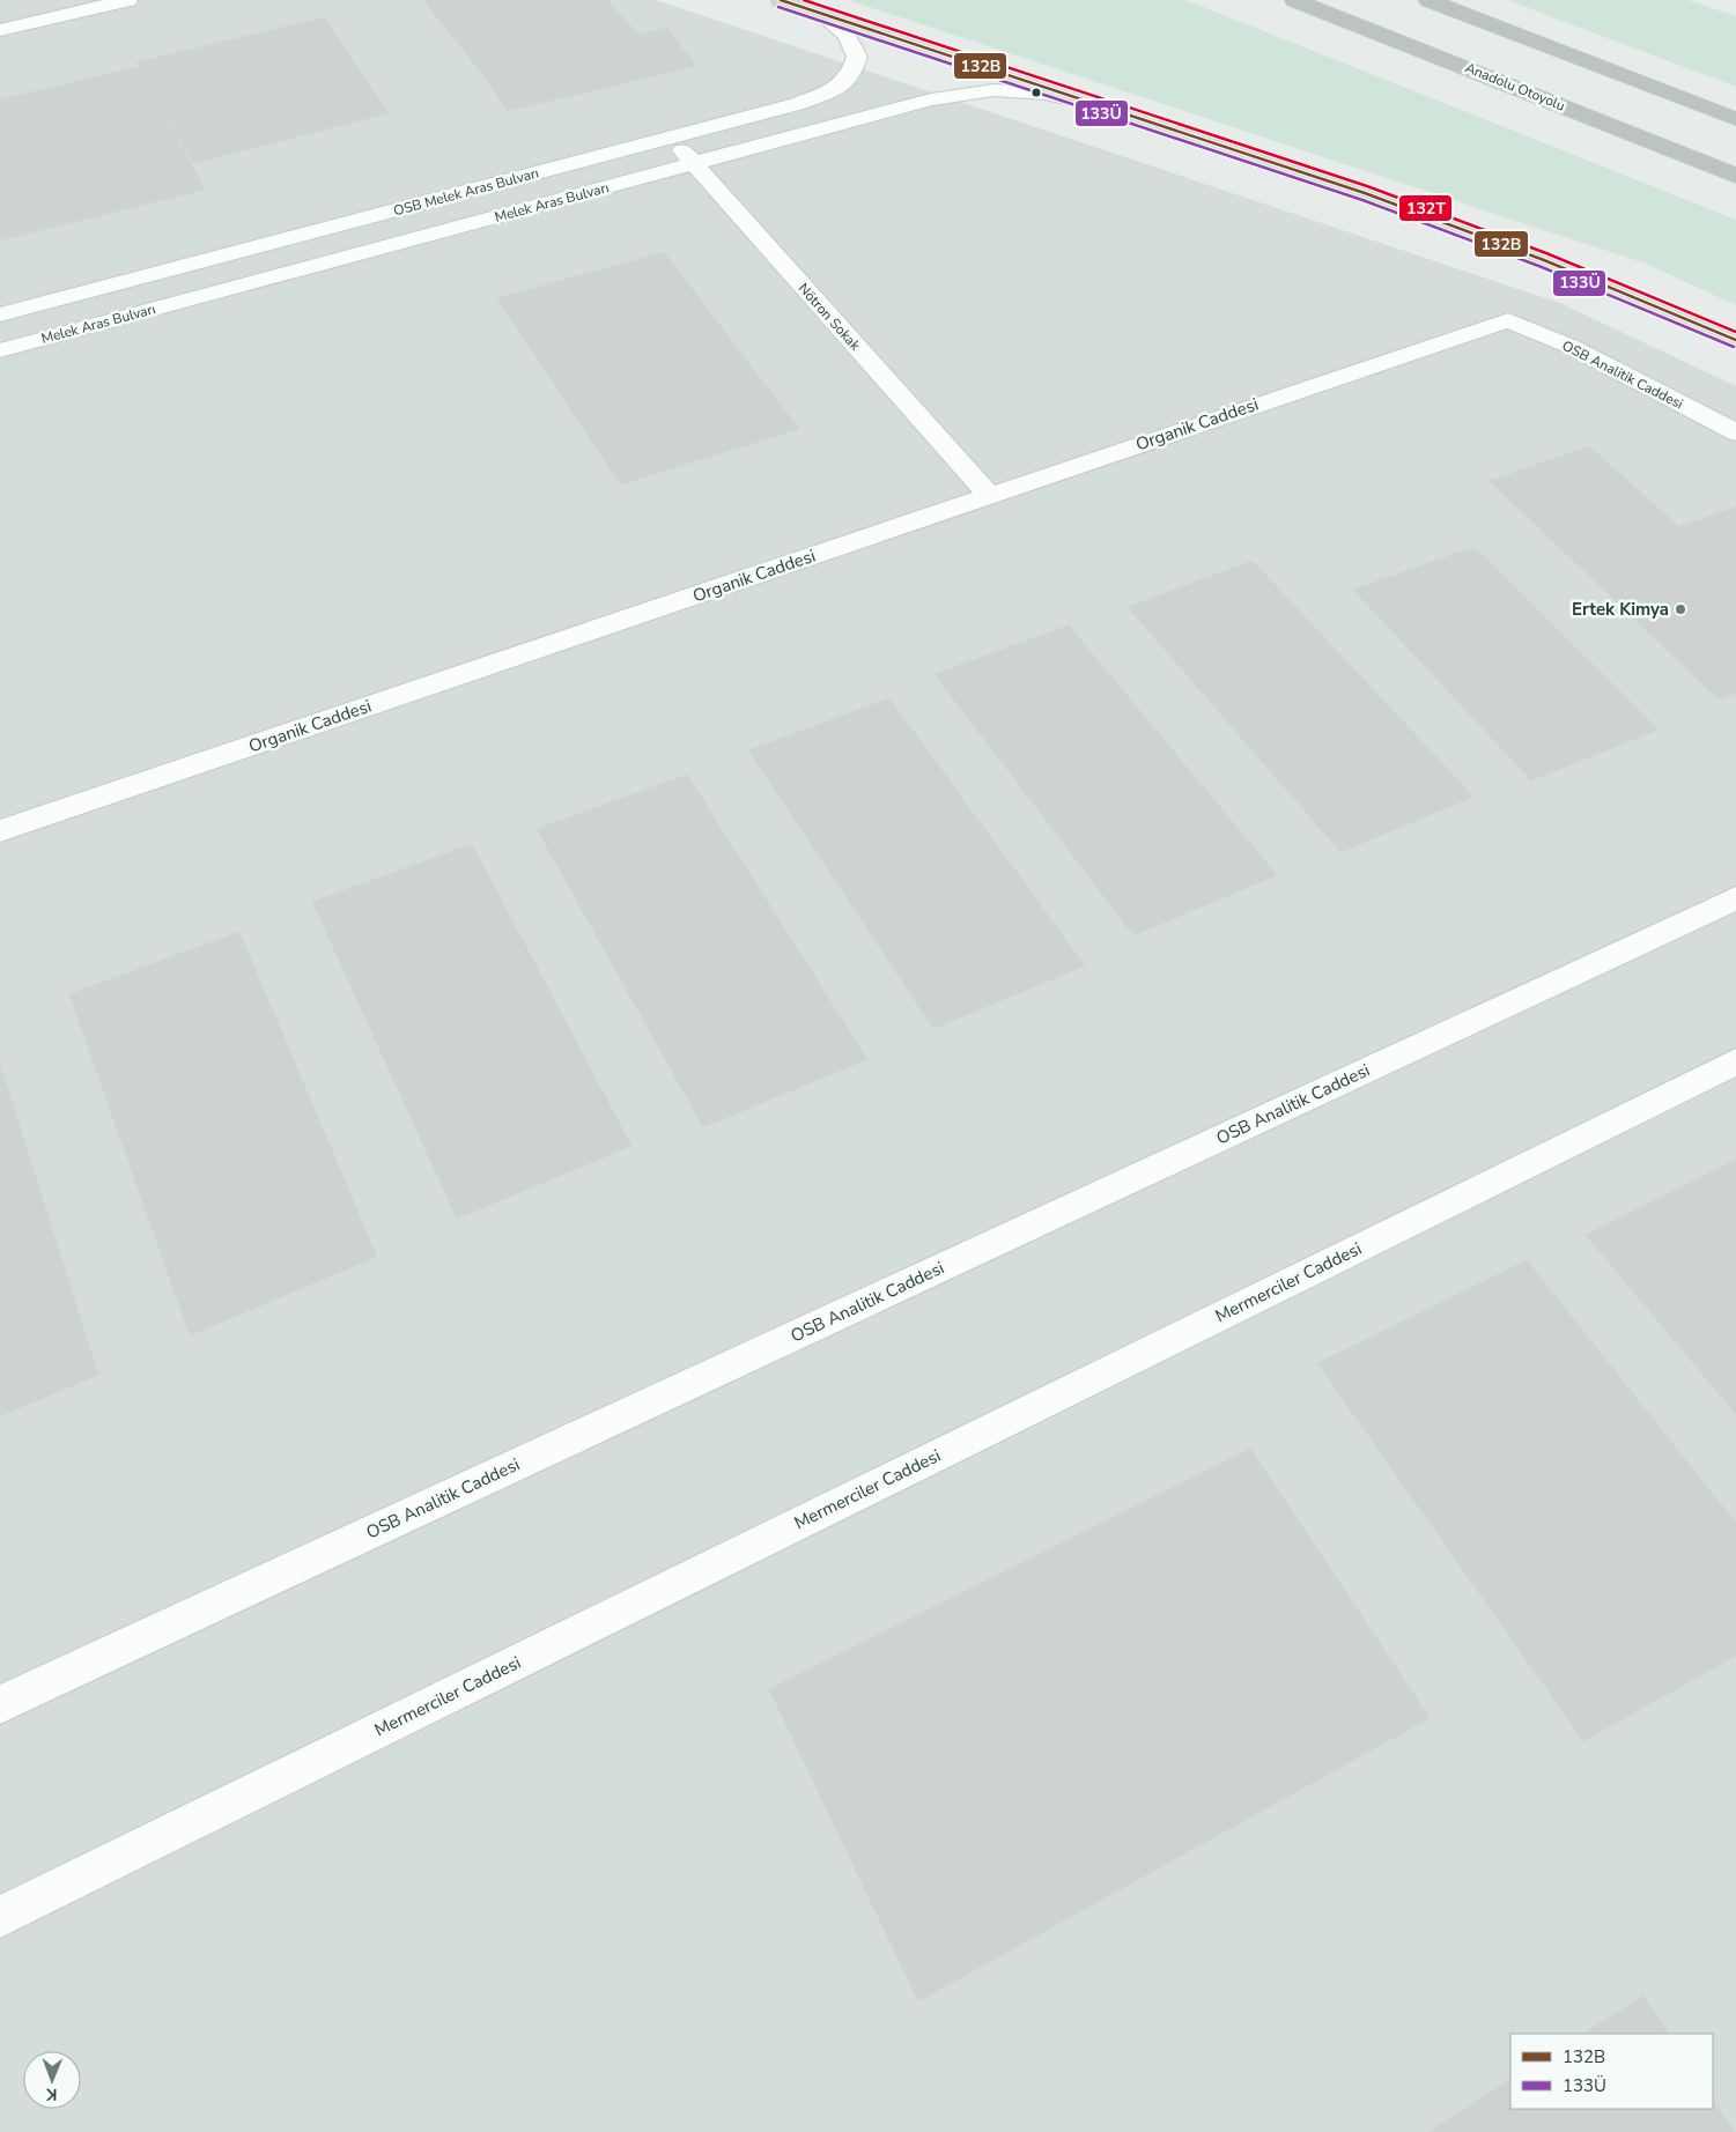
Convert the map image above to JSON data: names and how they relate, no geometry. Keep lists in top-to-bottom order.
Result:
{
  "streets": {
    "highway": ["Anadolu Otoyolu"],
    "street": [
      "OSB Melek Aras Bulvarı",
      "Melek Aras Bulvarı",
      "Nötron Sokak",
      "OSB Analitik Caddesi",
      "Organik Caddesi",
      "Mermerciler Caddesi"
    ]
  },
  "crossings": [
    ["OSB Melek Aras Bulvarı", "Nötron Sokak"],
    ["Melek Aras Bulvarı", "Nötron Sokak"],
    ["Nötron Sokak", "Organik Caddesi"],
    ["OSB Analitik Caddesi", "Organik Caddesi"]
  ],
  "places": ["Ertek Kimya"],
  "lines": ["transit line 132B", "transit line 132T", "transit line 133Ü"],
  "legend": ["132B", "133Ü"],
  "north": "bottom"
}
